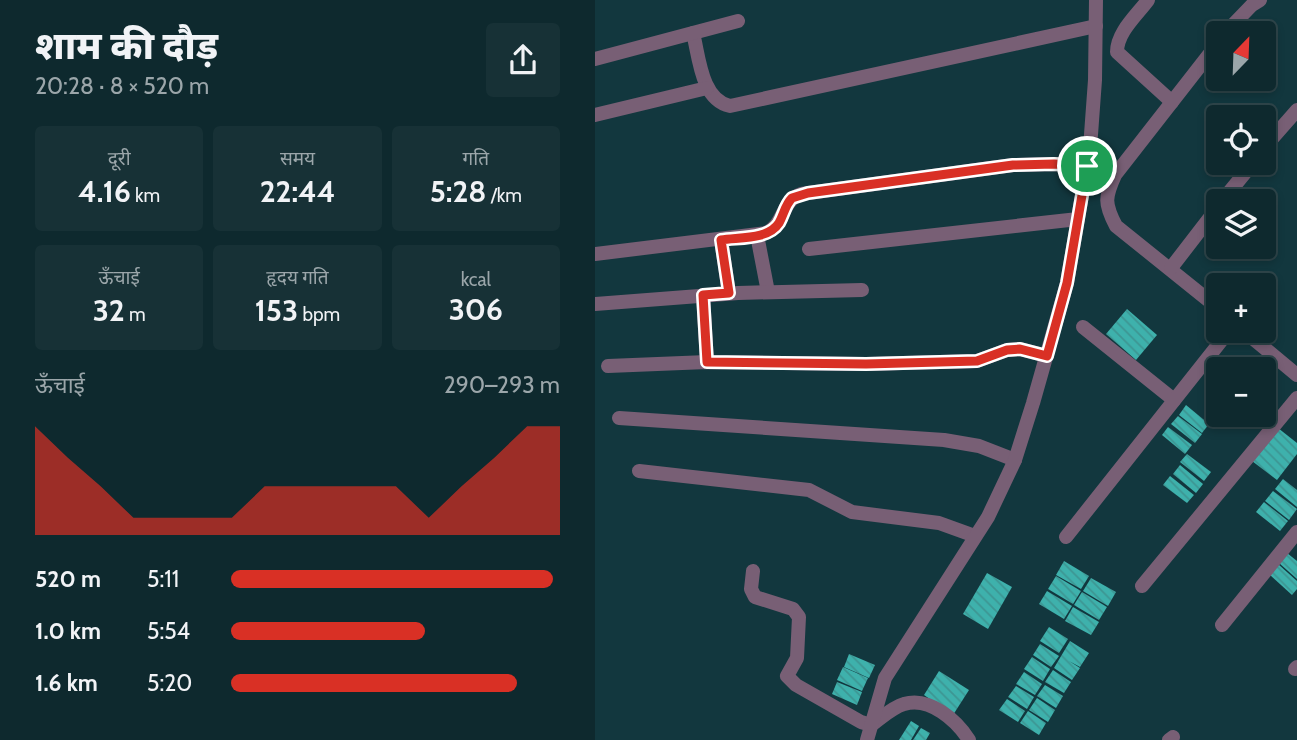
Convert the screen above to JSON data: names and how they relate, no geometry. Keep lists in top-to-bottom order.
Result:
{
  "north": "top right",
  "page": {
    "heading": ["शाम की दौड़", "20:28 · 8 × 520 m"],
    "map_buttons": ["+", "−"],
    "stats": [
      ["दूरी", "4.16 km"],
      ["समय", "22:44"],
      ["गति", "5:28 /km"],
      ["ऊँचाई", "32 m"],
      ["हृदय गति", "153 bpm"],
      ["kcal", "306"]
    ],
    "chart": ["ऊँचाई", "290–293 m"],
    "list": [
      {
        "name": "520 m",
        "note": "5:11"
      },
      {
        "name": "1.0 km",
        "note": "5:54"
      },
      {
        "name": "1.6 km",
        "note": "5:20"
      }
    ]
  }
}
